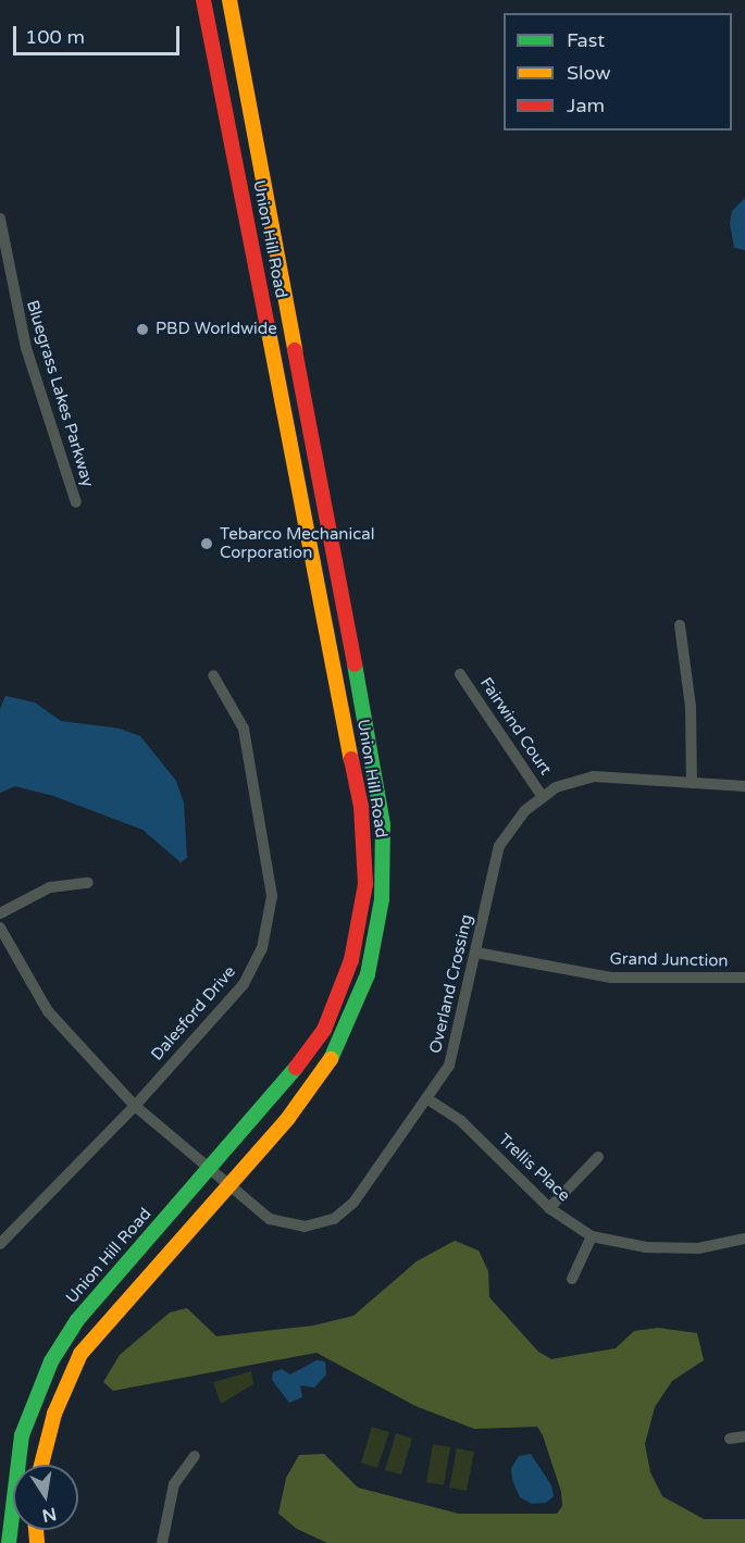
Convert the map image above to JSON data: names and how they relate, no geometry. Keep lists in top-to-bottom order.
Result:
{
  "streets": {
    "street": [
      "Union Hill Road",
      "Bluegrass Lakes Parkway",
      "Fairwind Court",
      "Grand Junction",
      "Overland Crossing",
      "Dalesford Drive",
      "Trellis Place"
    ]
  },
  "crossings": [
    ["Union Hill Road", "Overland Crossing"],
    ["Fairwind Court", "Overland Crossing"],
    ["Grand Junction", "Overland Crossing"],
    ["Overland Crossing", "Dalesford Drive"],
    ["Overland Crossing", "Trellis Place"]
  ],
  "places": ["PBD Worldwide", "Tebarco Mechanical Corporation"],
  "legend": ["Fast", "Slow", "Jam"],
  "scale_bar": "100 m",
  "north": "bottom"
}
